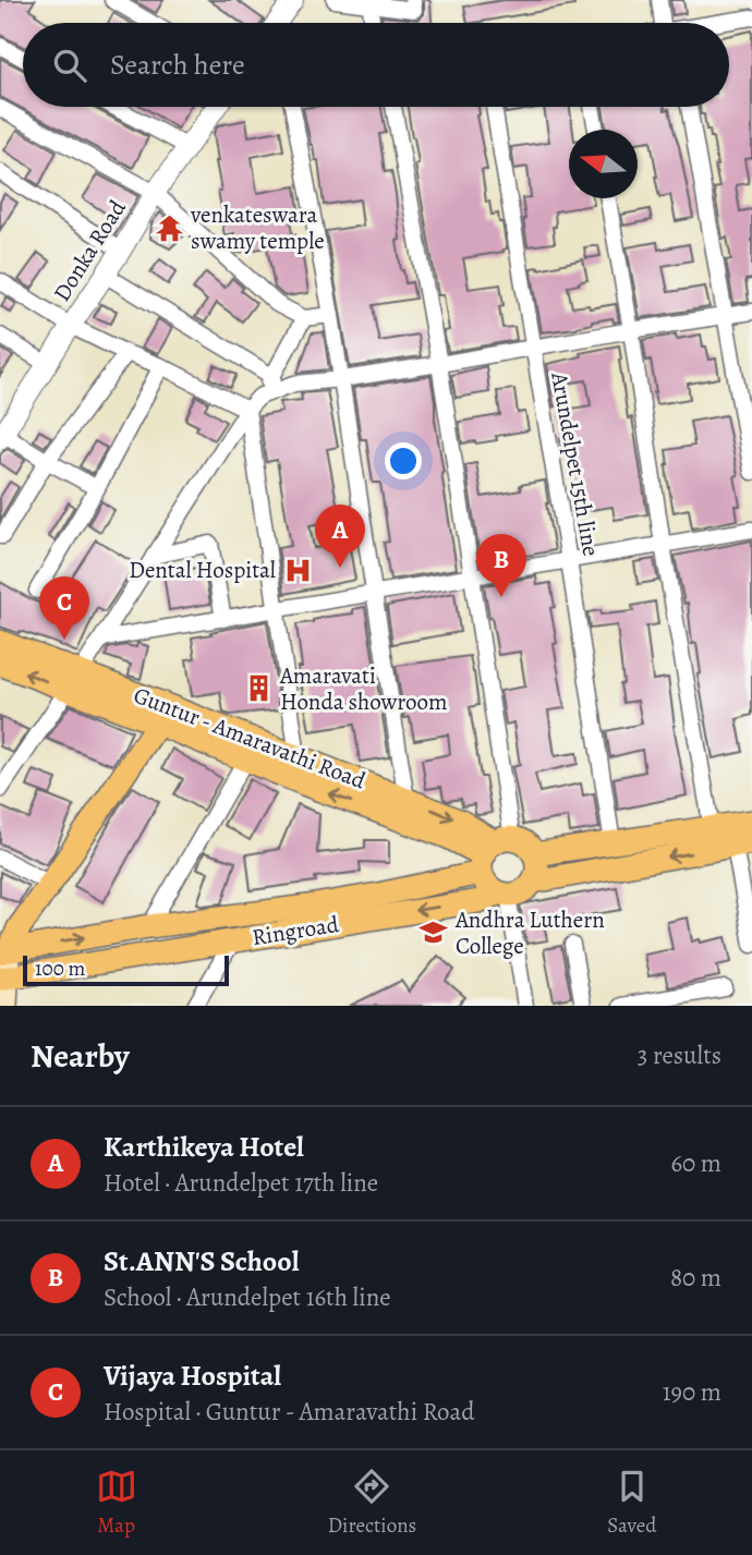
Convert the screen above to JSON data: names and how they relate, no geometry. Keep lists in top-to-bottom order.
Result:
{
  "streets": {
    "main road": ["Guntur - Amaravathi Road", "Ringroad"],
    "street": ["Donka Road", "Arundelpet 15th line"]
  },
  "crossings": [
    ["Guntur - Amaravathi Road", "Ringroad"]
  ],
  "places": {
    "temple": ["venkateswara swamy temple"],
    "hospital": ["Dental Hospital"],
    "building": ["Amaravati Honda showroom"],
    "school or university": ["Andhra Luthern College"]
  },
  "scale_bar": "100 m",
  "north": "left",
  "page": {
    "search": "Search here",
    "pins": ["A", "B", "C"],
    "scale": "100 m",
    "heading": ["Nearby", "3 results"],
    "list": [
      {
        "mark": "A",
        "name": "Karthikeya Hotel",
        "note": "Hotel · Arundelpet 17th line",
        "value": "60 m"
      },
      {
        "mark": "B",
        "name": "St.ANN'S School",
        "note": "School · Arundelpet 16th line",
        "value": "80 m"
      },
      {
        "mark": "C",
        "name": "Vijaya Hospital",
        "note": "Hospital · Guntur - Amaravathi Road",
        "value": "190 m"
      }
    ],
    "nav": ["Map", "Directions", "Saved"]
  }
}
